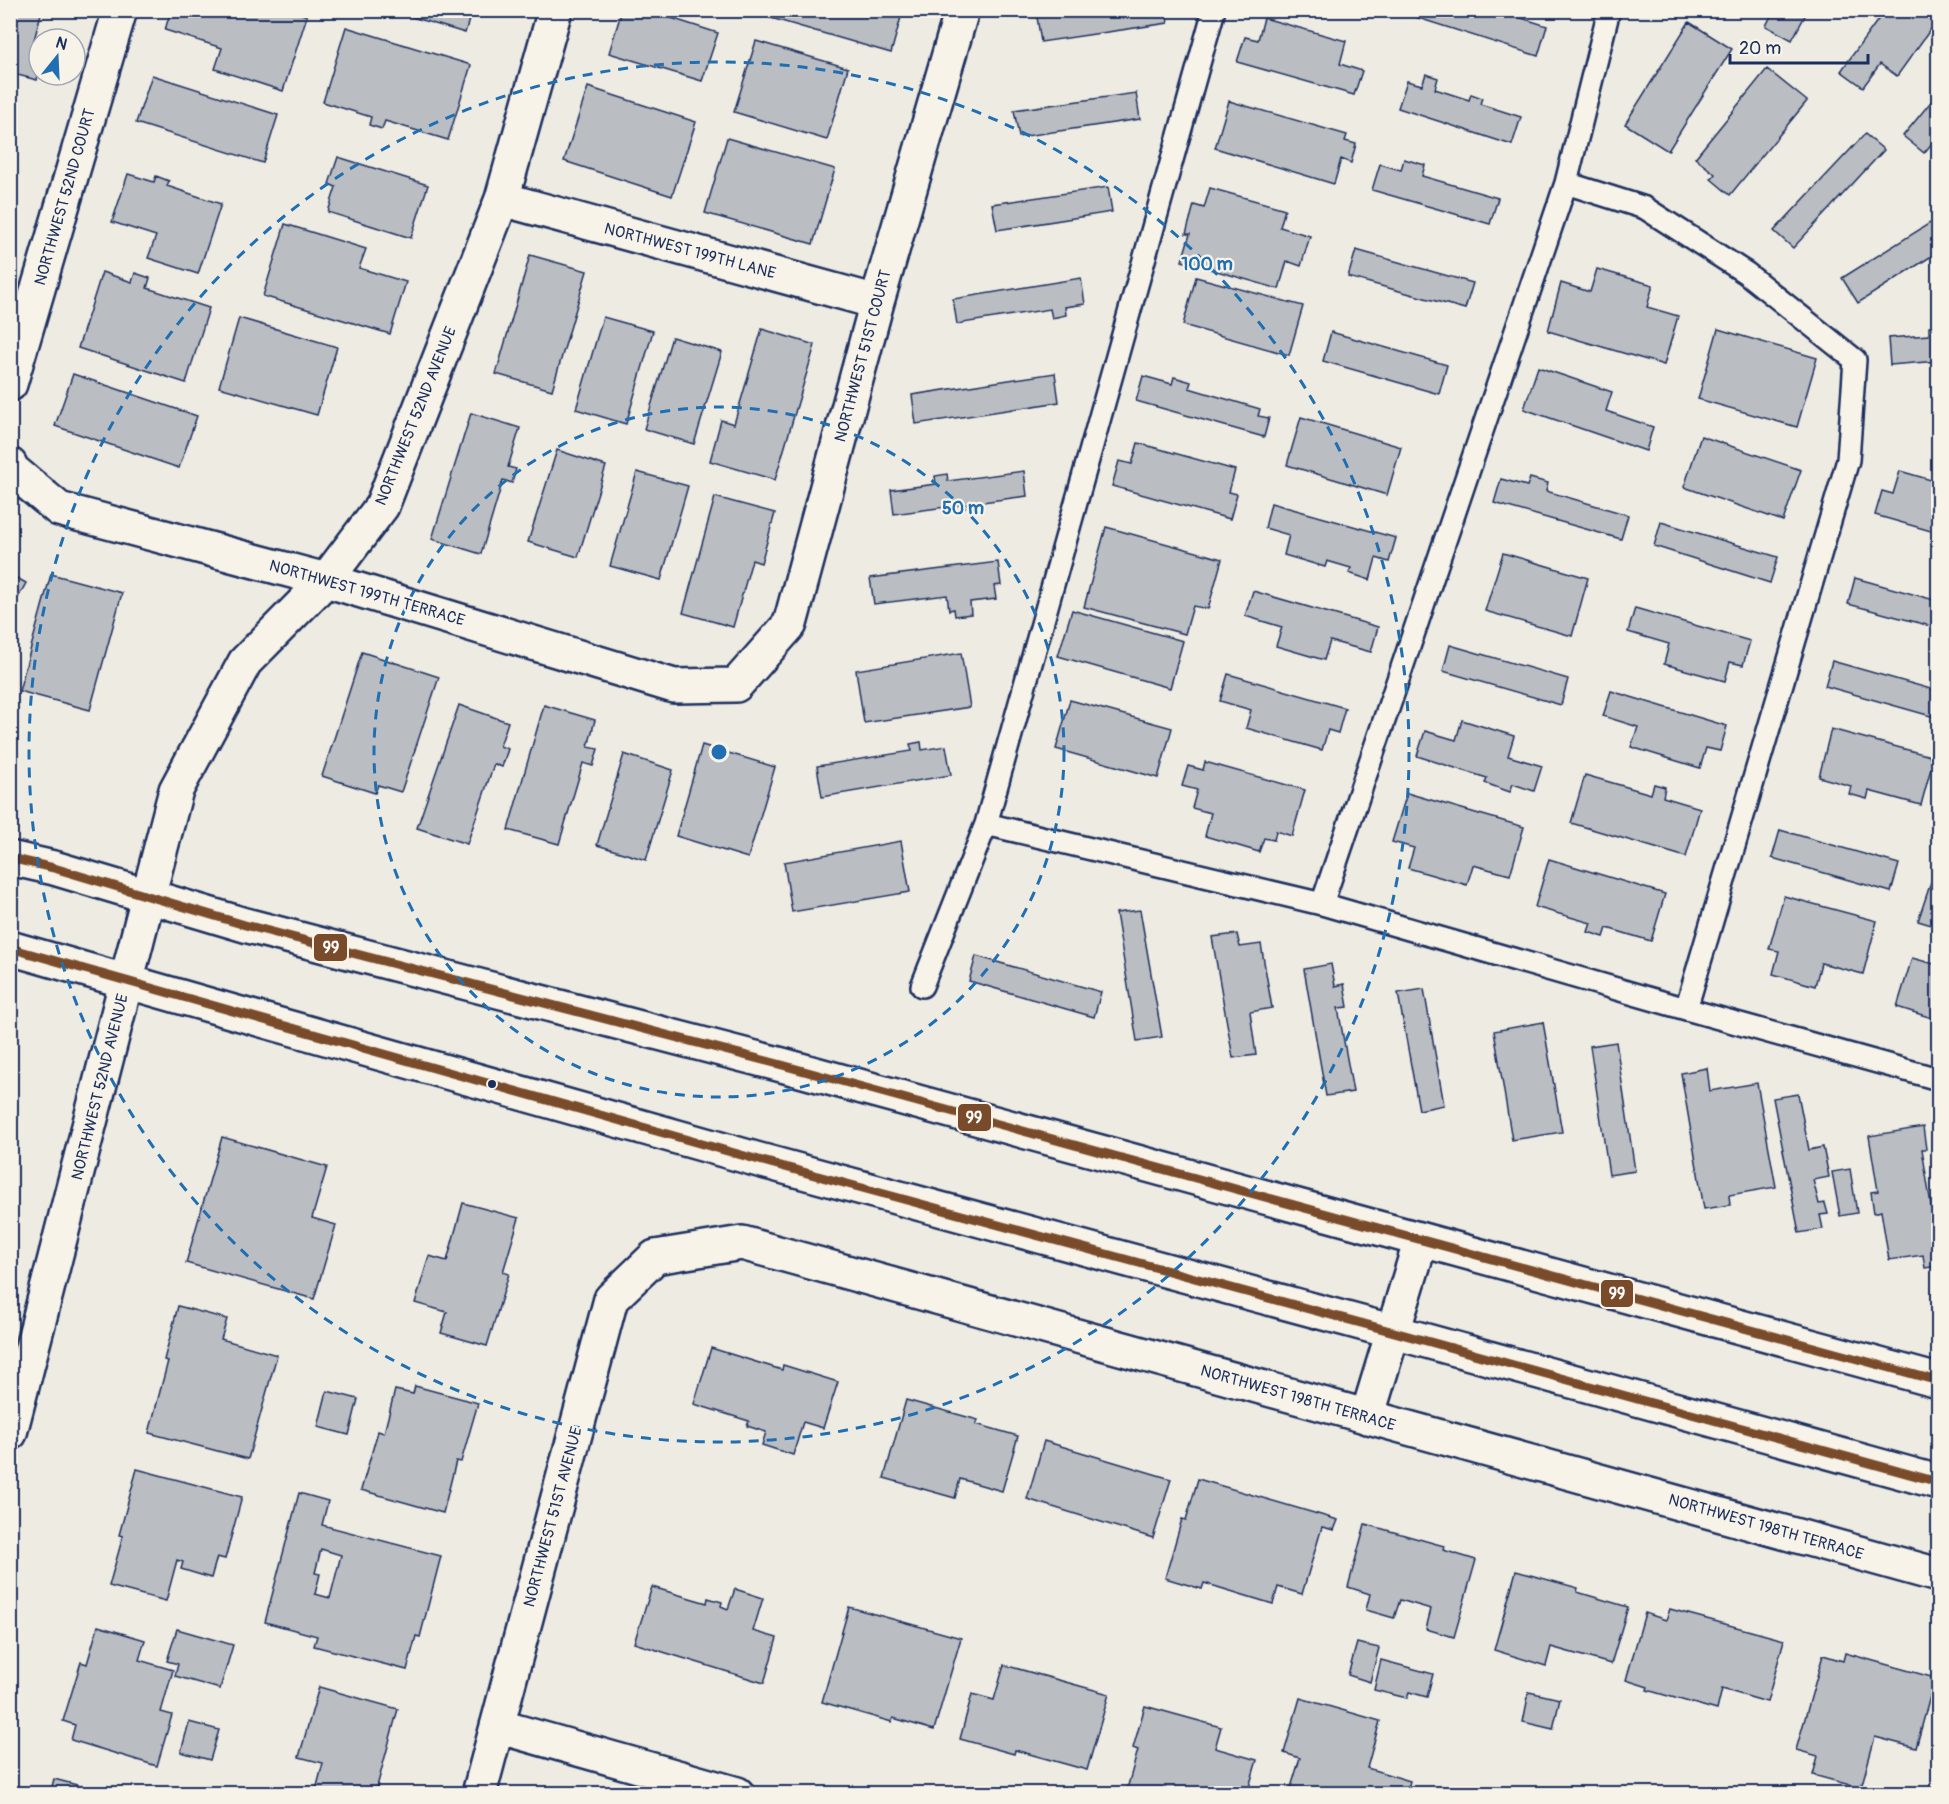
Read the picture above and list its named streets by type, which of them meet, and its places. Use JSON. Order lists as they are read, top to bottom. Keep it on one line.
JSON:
{"streets":{"street":["NORTHWEST 52ND COURT","NORTHWEST 199TH LANE","NORTHWEST 51ST COURT","NORTHWEST 52ND AVENUE","NORTHWEST 199TH TERRACE","NORTHWEST 198TH TERRACE","NORTHWEST 51ST AVENUE"]},"crossings":[["NORTHWEST 199TH LANE","NORTHWEST 51ST COURT"],["NORTHWEST 199TH LANE","NORTHWEST 52ND AVENUE"],["NORTHWEST 51ST COURT","NORTHWEST 199TH TERRACE"],["NORTHWEST 52ND AVENUE","NORTHWEST 199TH TERRACE"],["NORTHWEST 198TH TERRACE","NORTHWEST 51ST AVENUE"]],"lines":["transit line 99"],"scale_bar":"20 m","north":"top","rings":["100 m","50 m"]}
